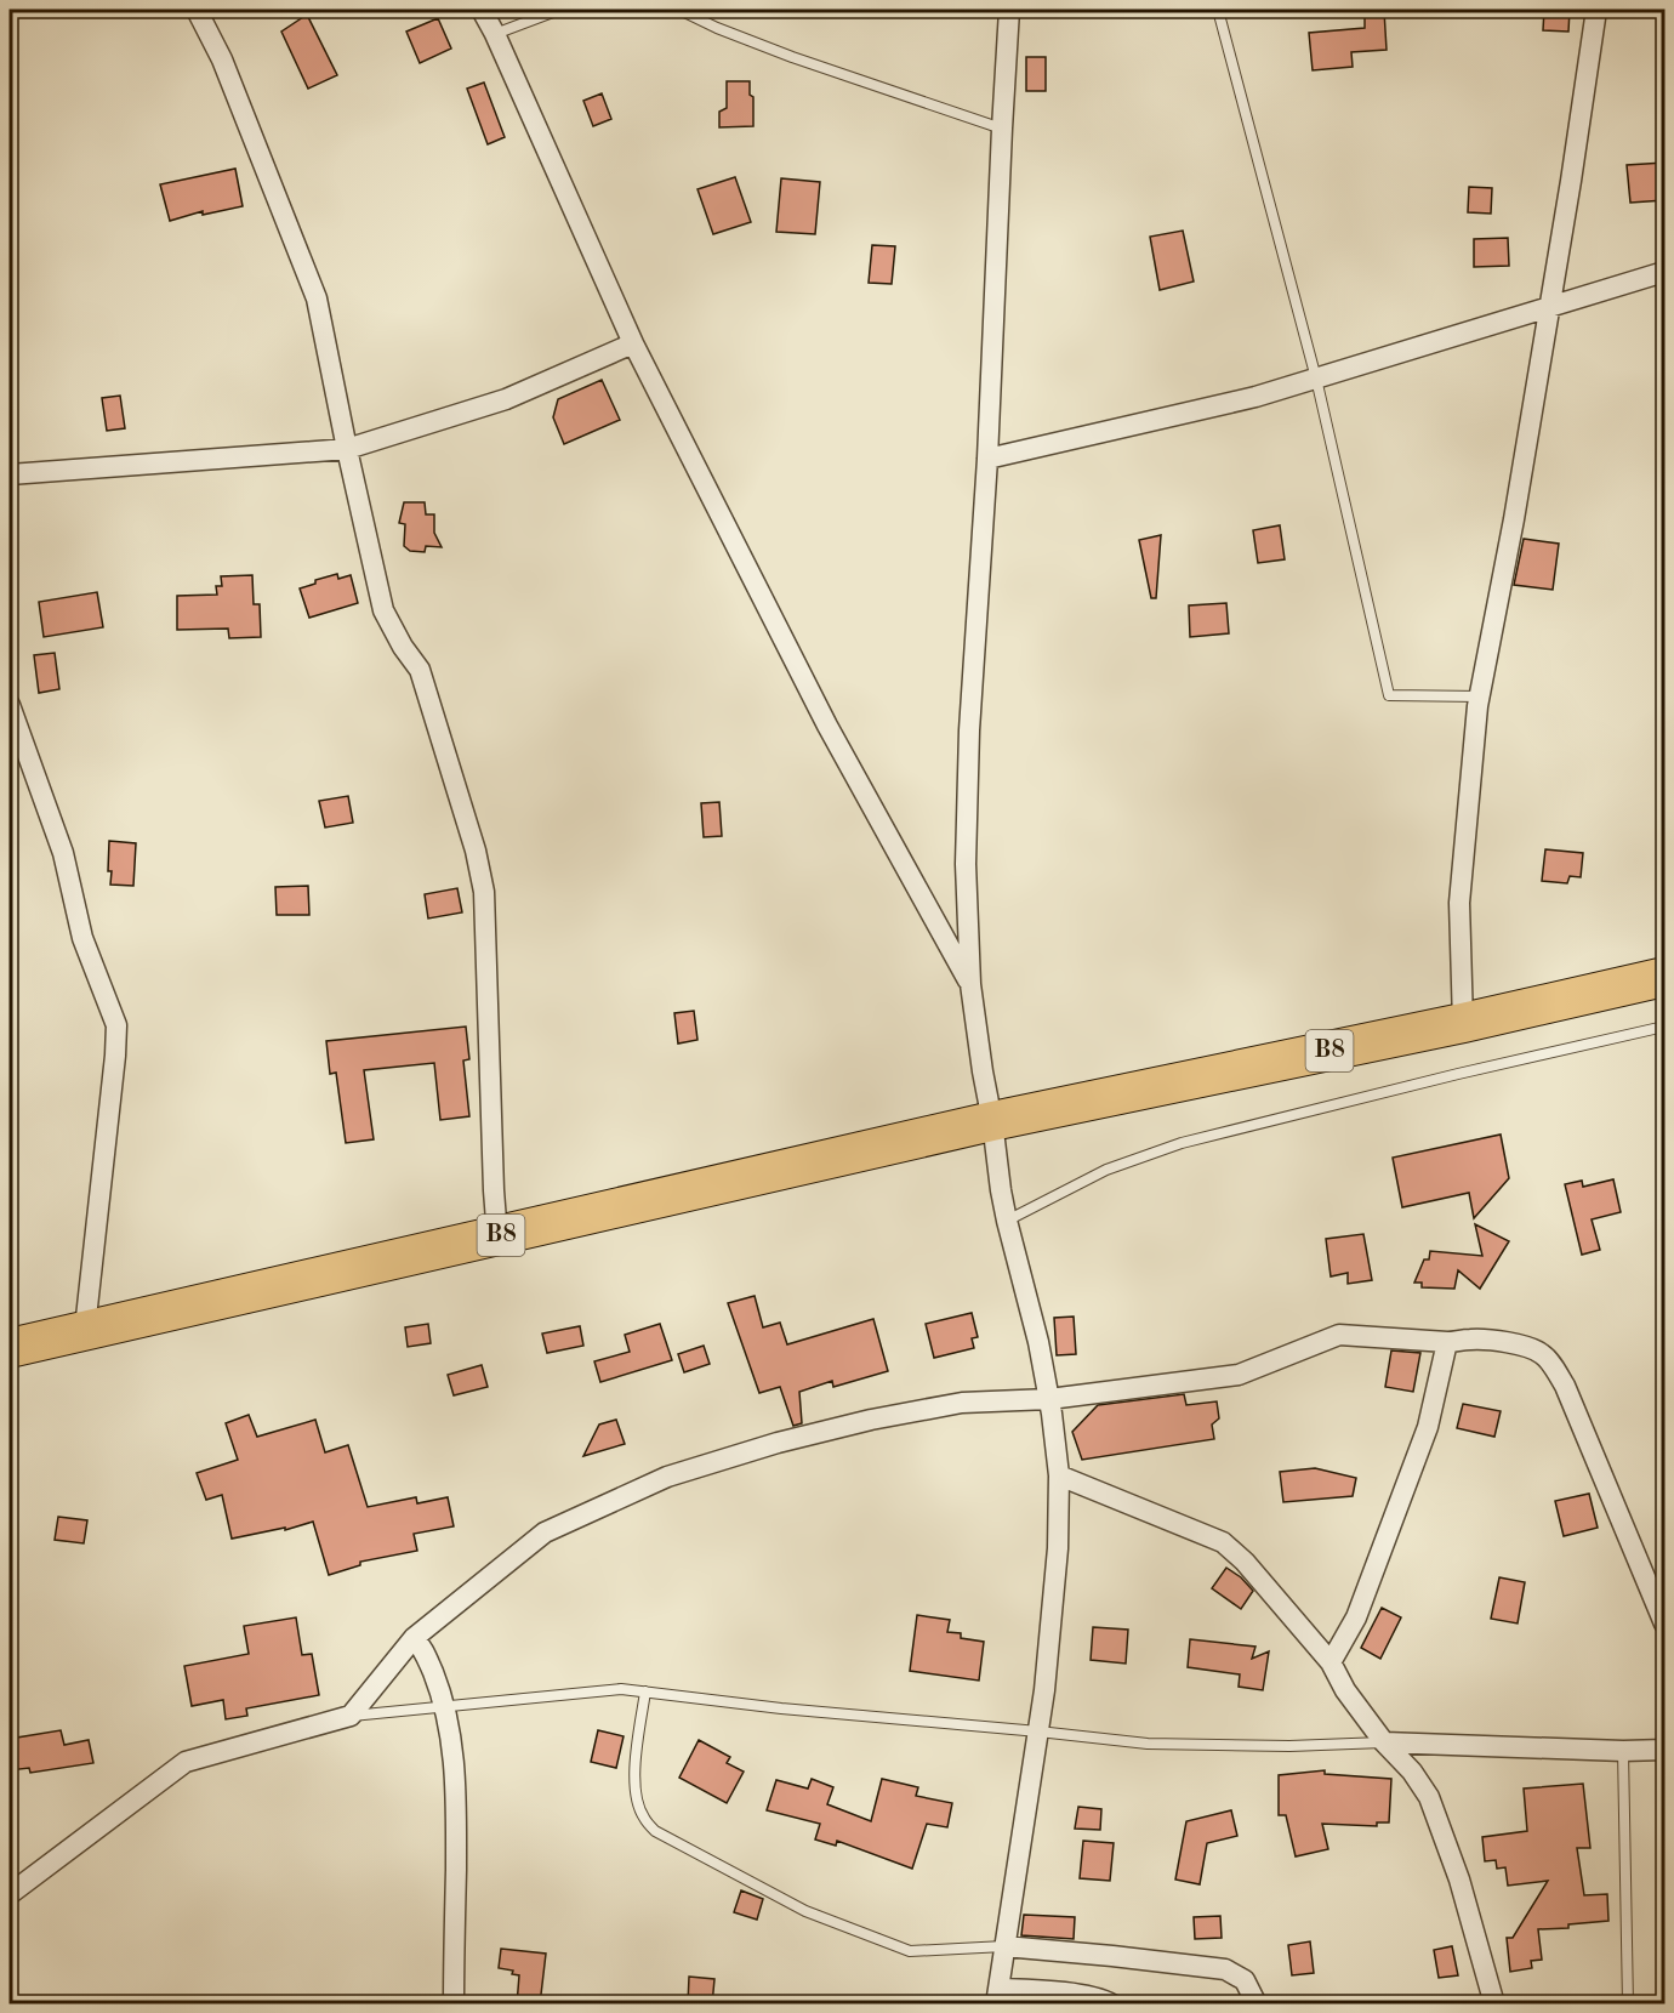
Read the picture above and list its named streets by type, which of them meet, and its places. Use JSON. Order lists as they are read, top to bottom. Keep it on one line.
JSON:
{"streets":{"highway":["B8"]}}
